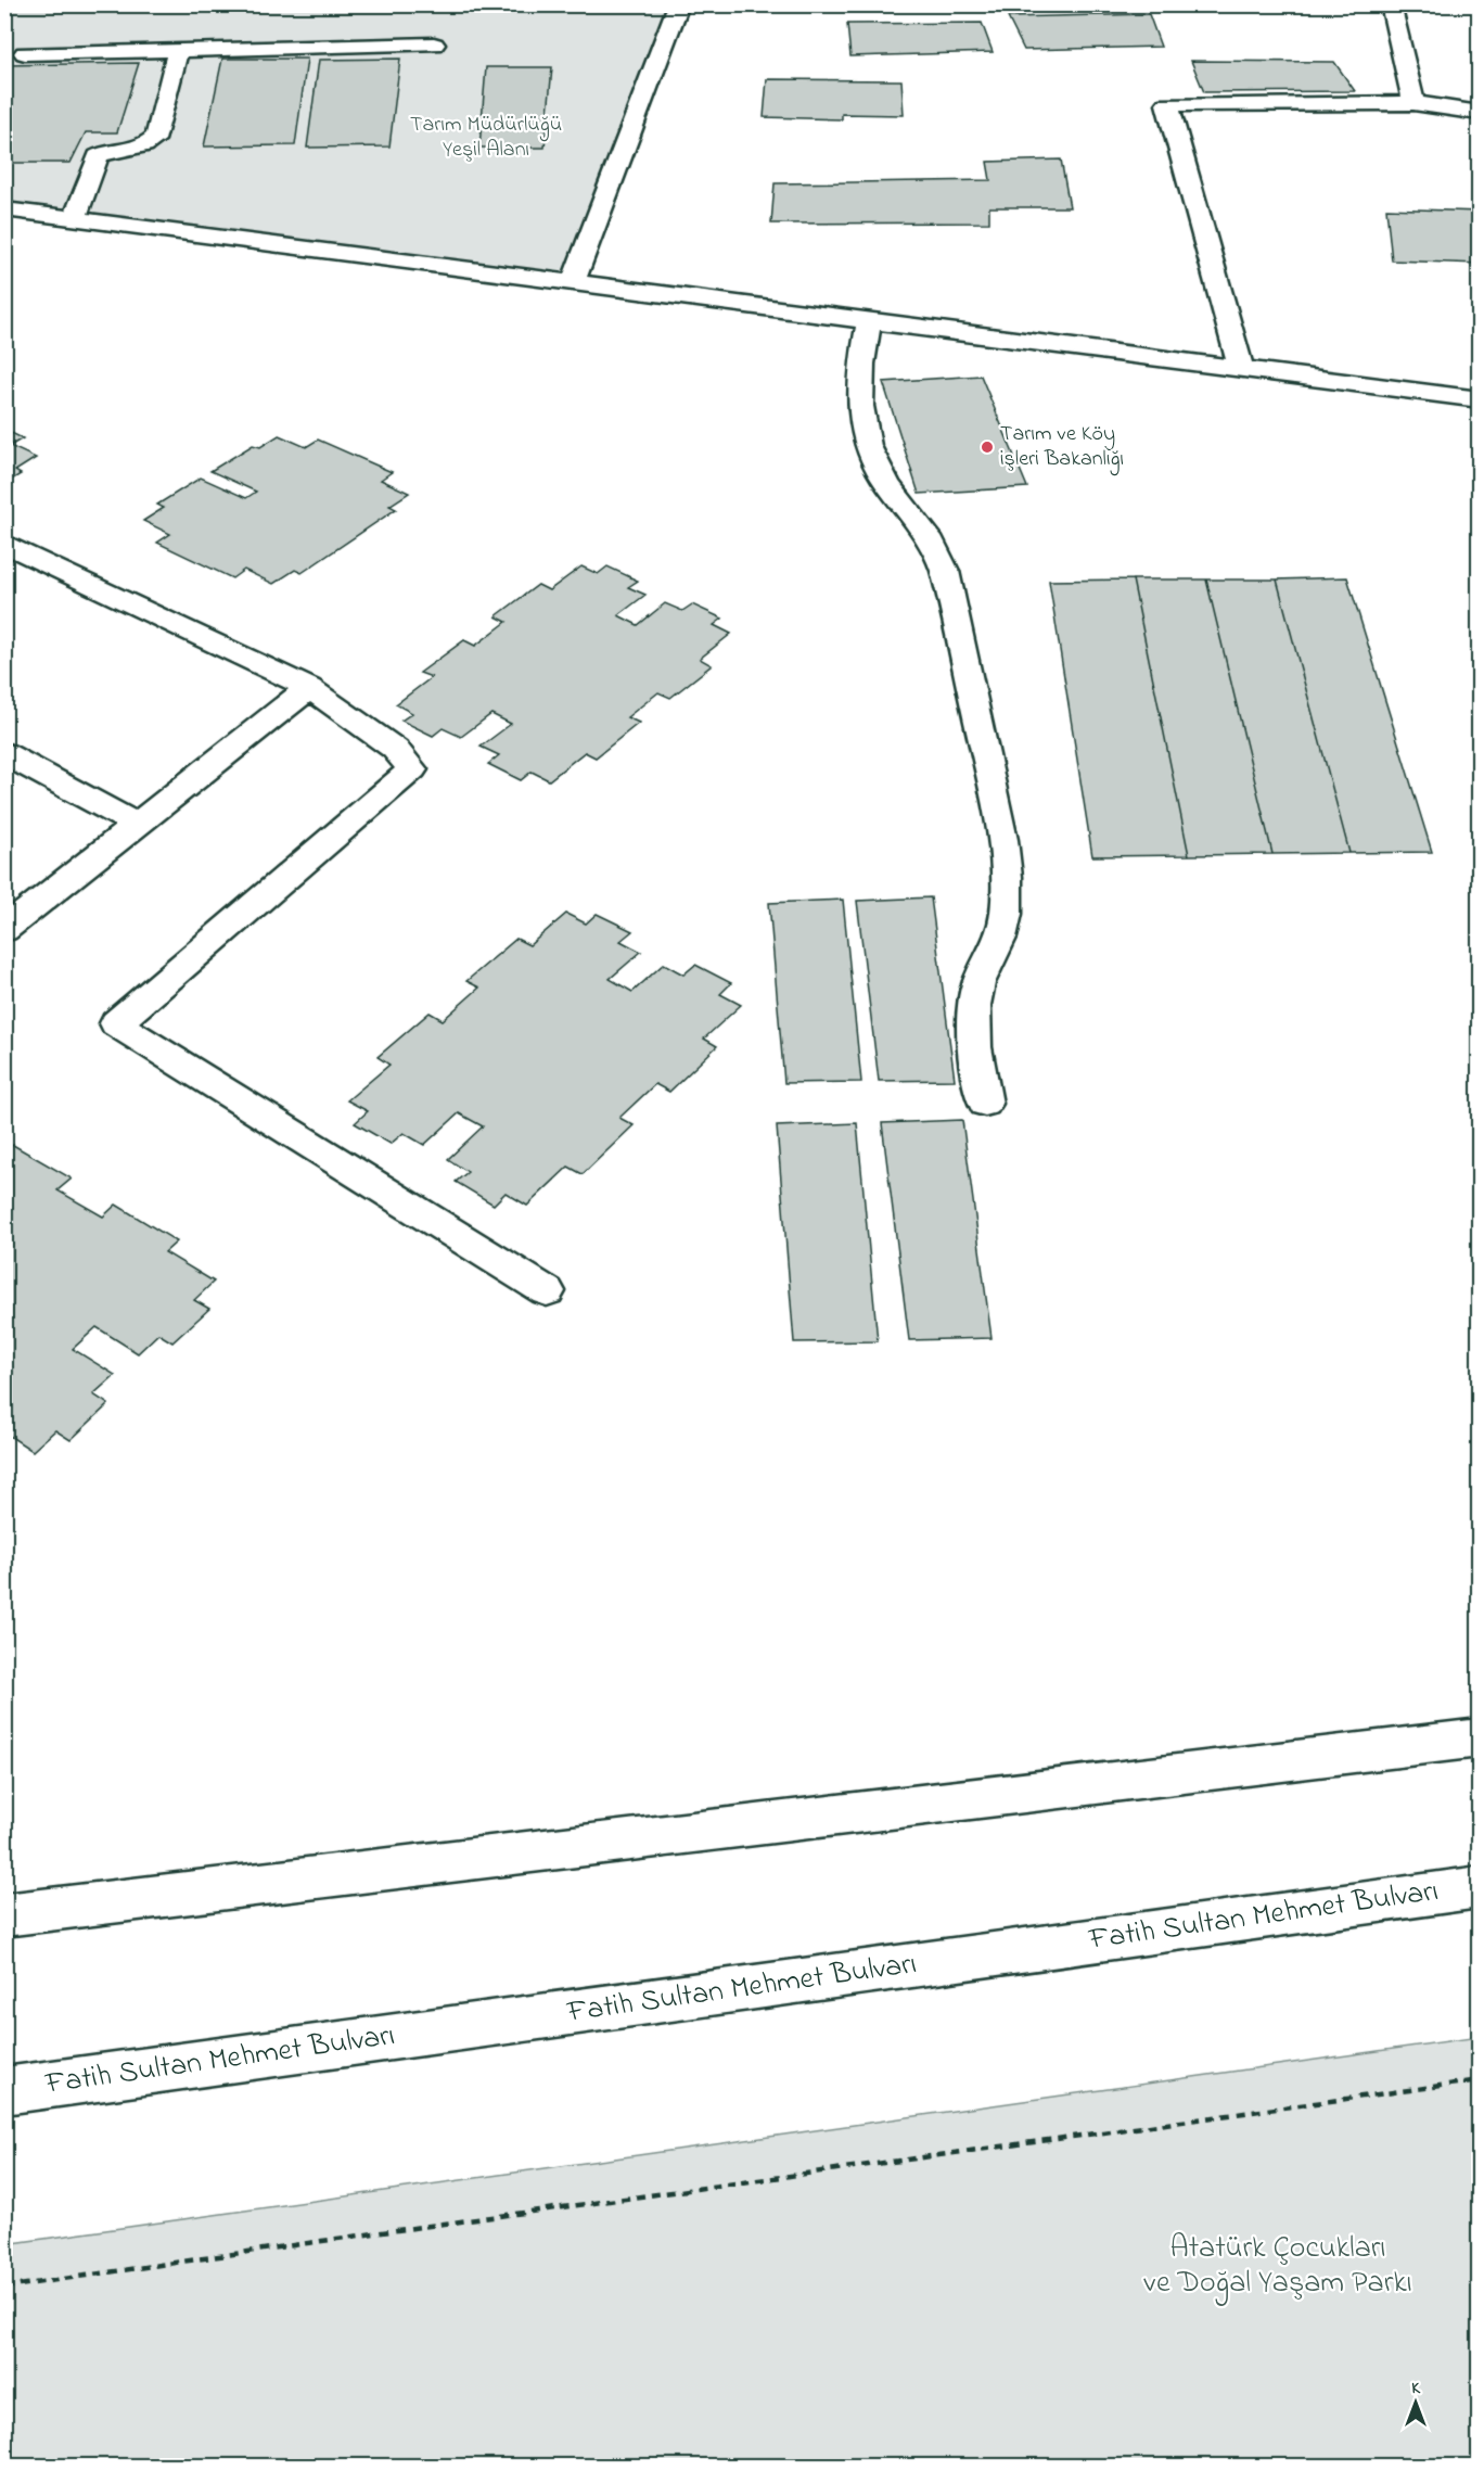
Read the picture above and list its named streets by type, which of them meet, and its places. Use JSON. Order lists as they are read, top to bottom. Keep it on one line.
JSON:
{"streets":{"main road":["Fatih Sultan Mehmet Bulvarı"]},"parks":["Tarım Müdürlüğü Yeşil Alanı","Atatürk Çocukları ve Doğal Yaşam Parkı"],"places":["Tarım ve Köy işleri Bakanlığı"],"north":"top"}
